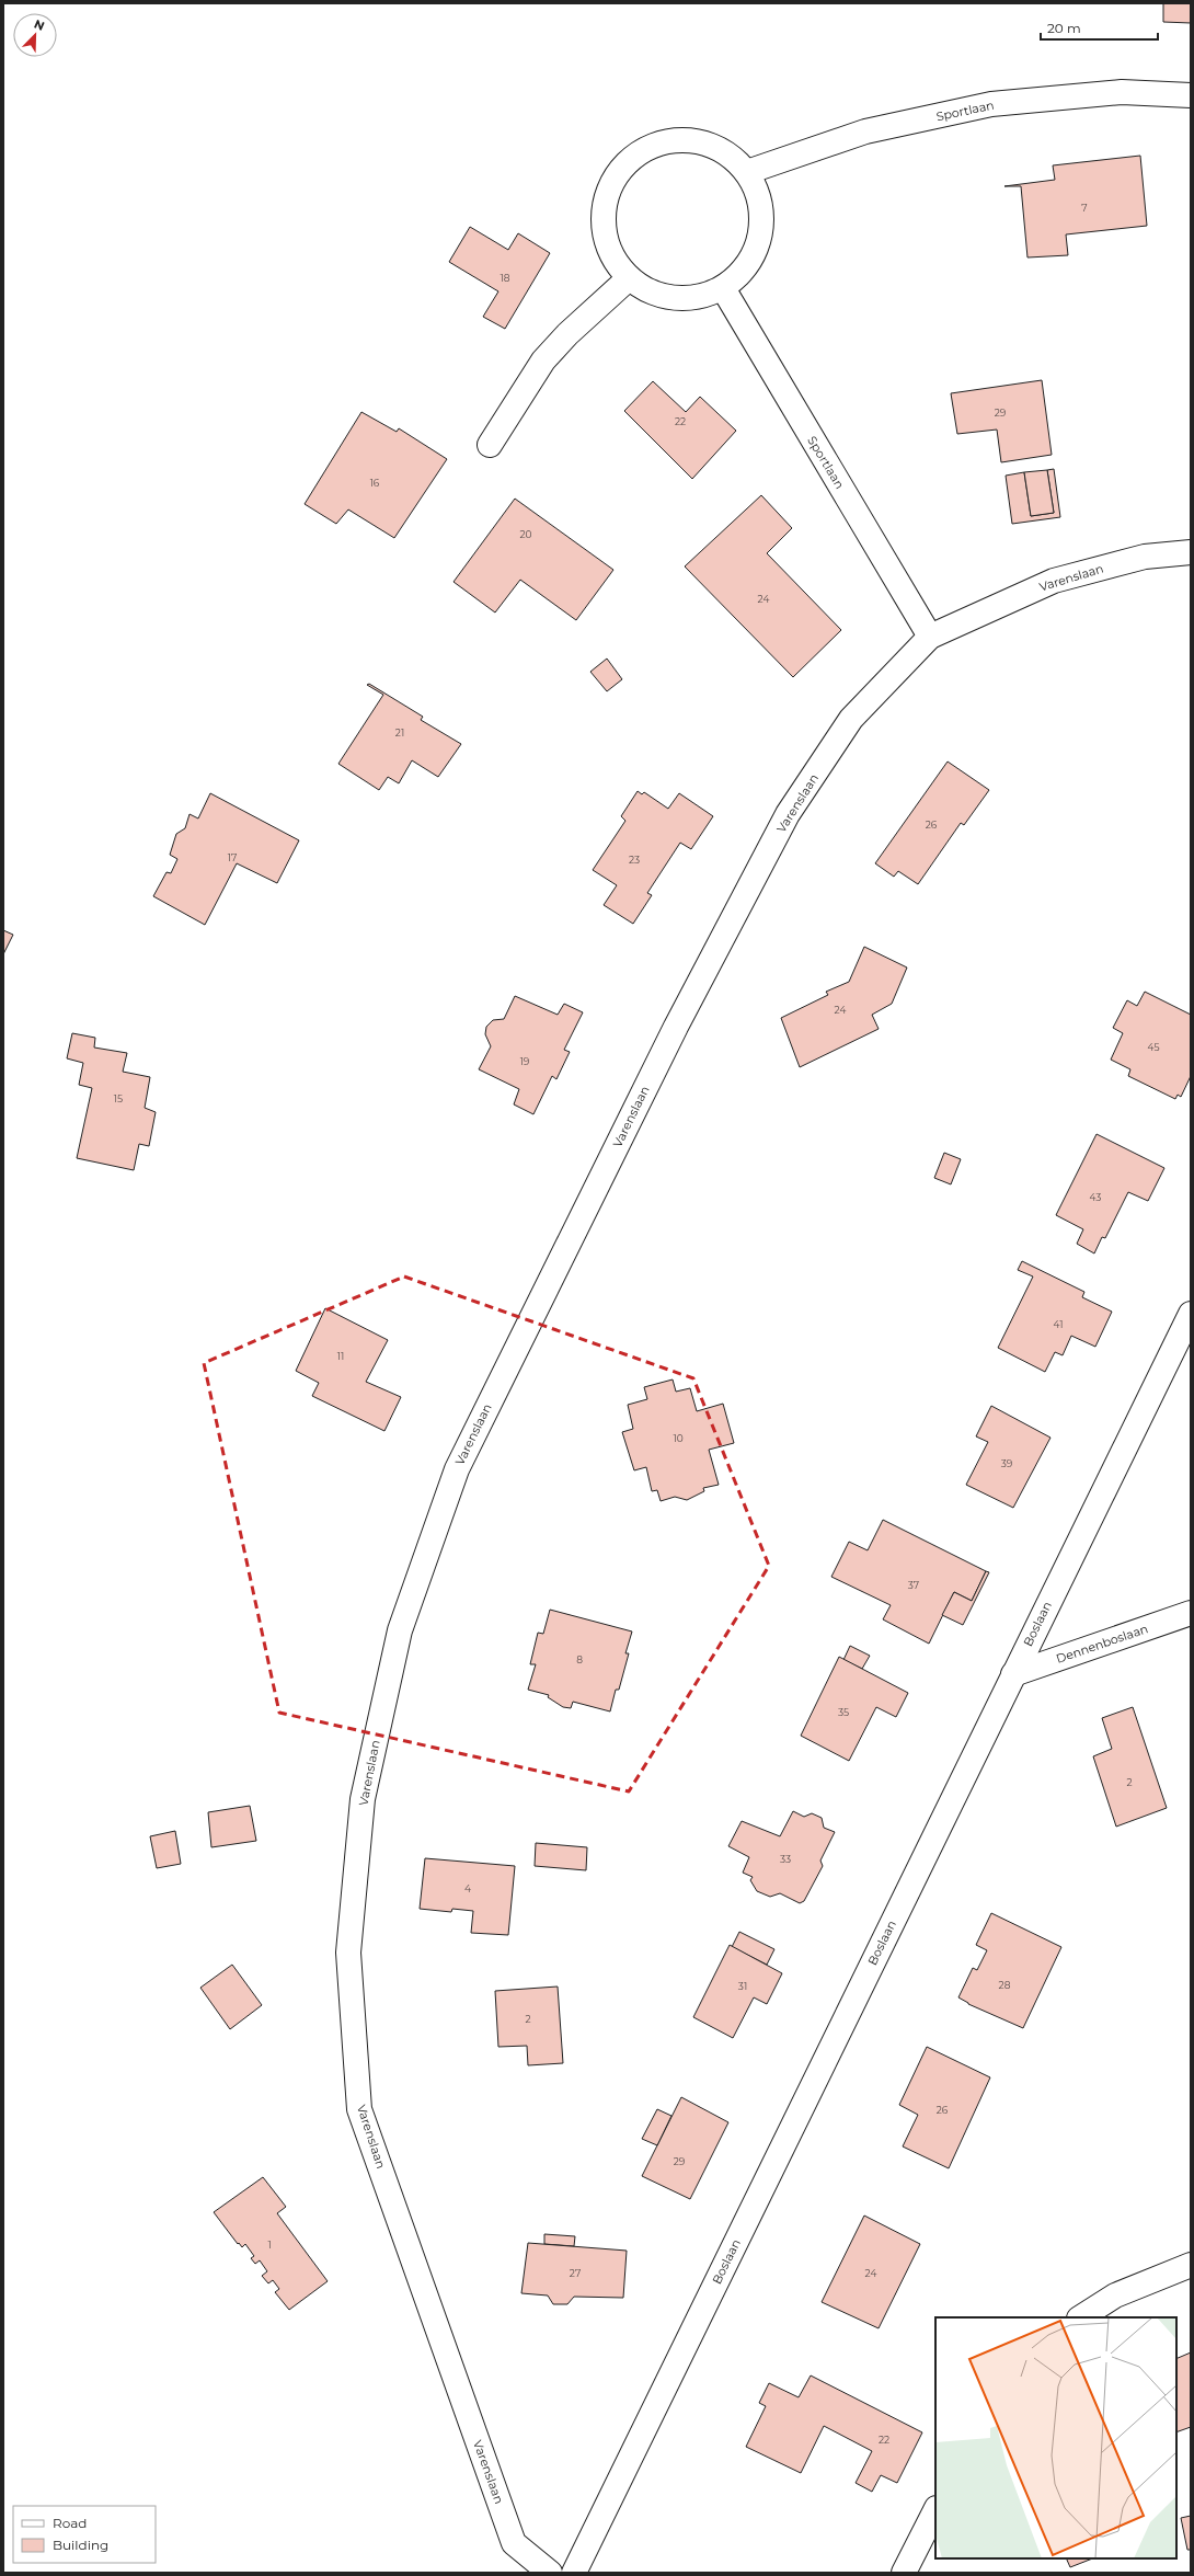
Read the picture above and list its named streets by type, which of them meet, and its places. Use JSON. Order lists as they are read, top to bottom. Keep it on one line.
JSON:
{"streets":{"street":["Sportlaan","Varenslaan","Boslaan","Dennenboslaan"]},"crossings":[["Sportlaan","Varenslaan"],["Boslaan","Dennenboslaan"]],"house_numbers":["7","18","29","22","16","20","24","21","26","17","23","24","45","19","15","43","41","11","10","39","37","8","35","2","33","4","28","31","2","26","29","1","27","24","22"],"legend":["Road","Building"],"scale_bar":"20 m","north":"top right"}
